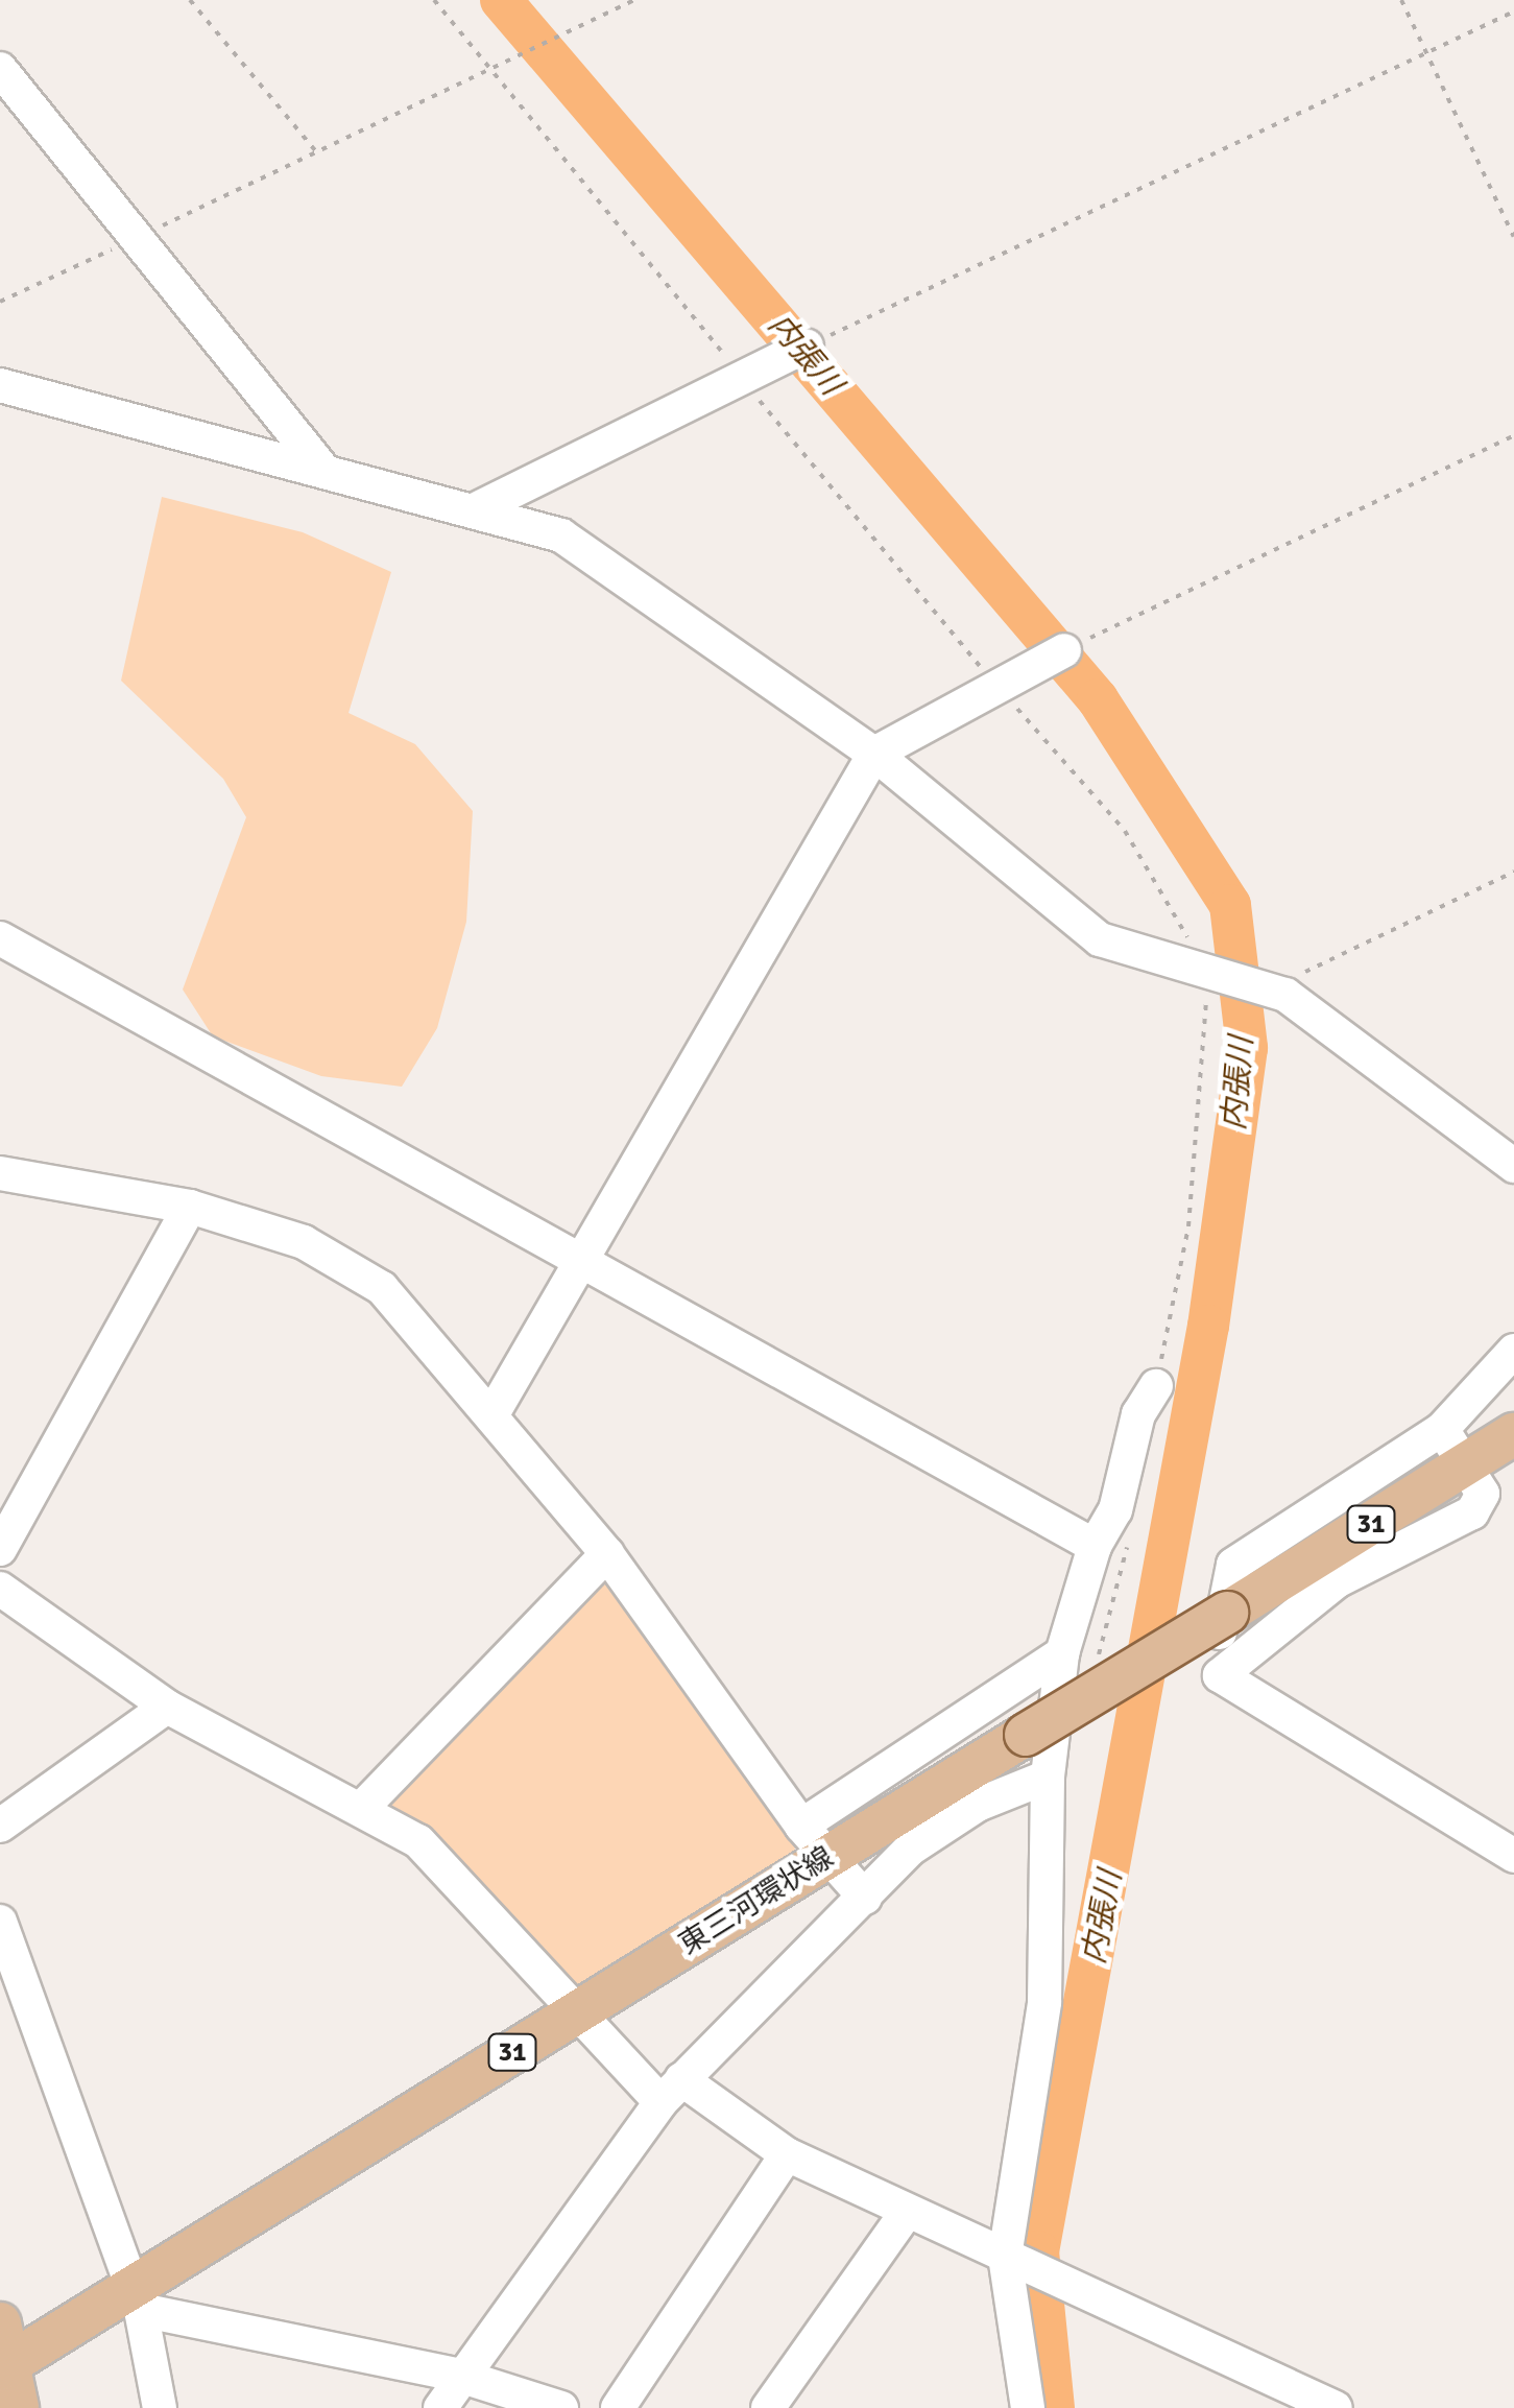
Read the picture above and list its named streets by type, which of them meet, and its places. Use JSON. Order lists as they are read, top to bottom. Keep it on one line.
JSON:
{"streets":{"main road":["31","東三河環状線"]},"water":["内張川"]}
